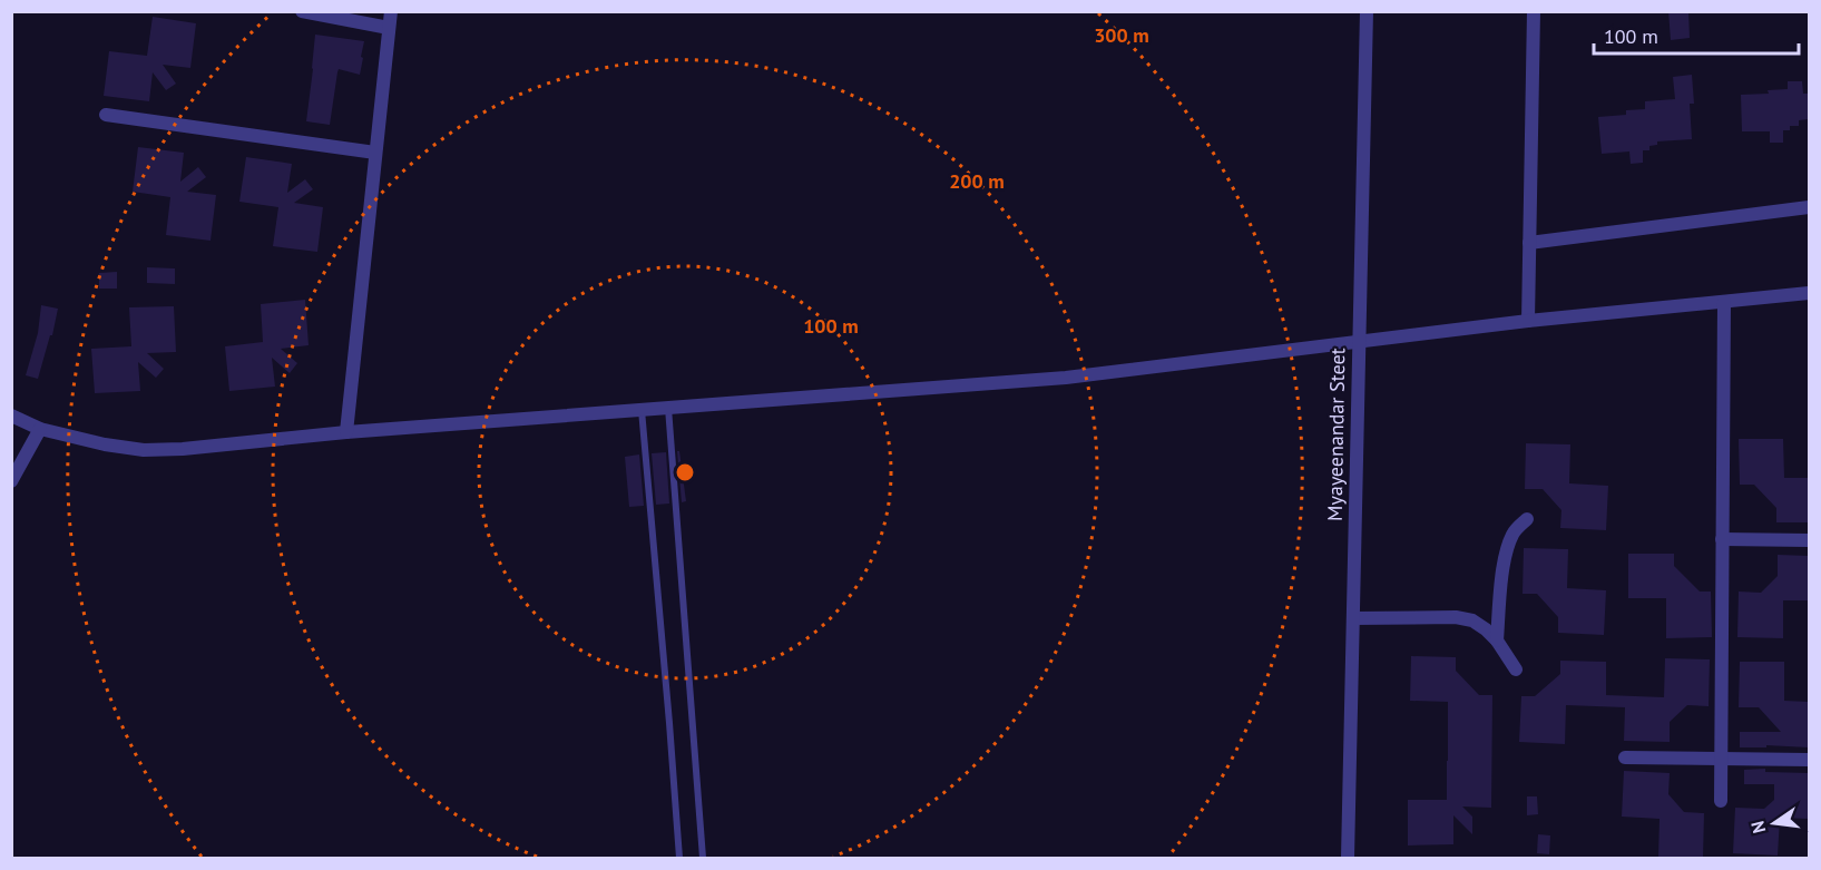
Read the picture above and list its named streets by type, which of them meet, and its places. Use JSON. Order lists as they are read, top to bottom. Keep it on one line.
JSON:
{"streets":{"street":["Myayeenandar Steet"]},"scale_bar":"100 m","north":"left","rings":["300 m","200 m","100 m"]}
